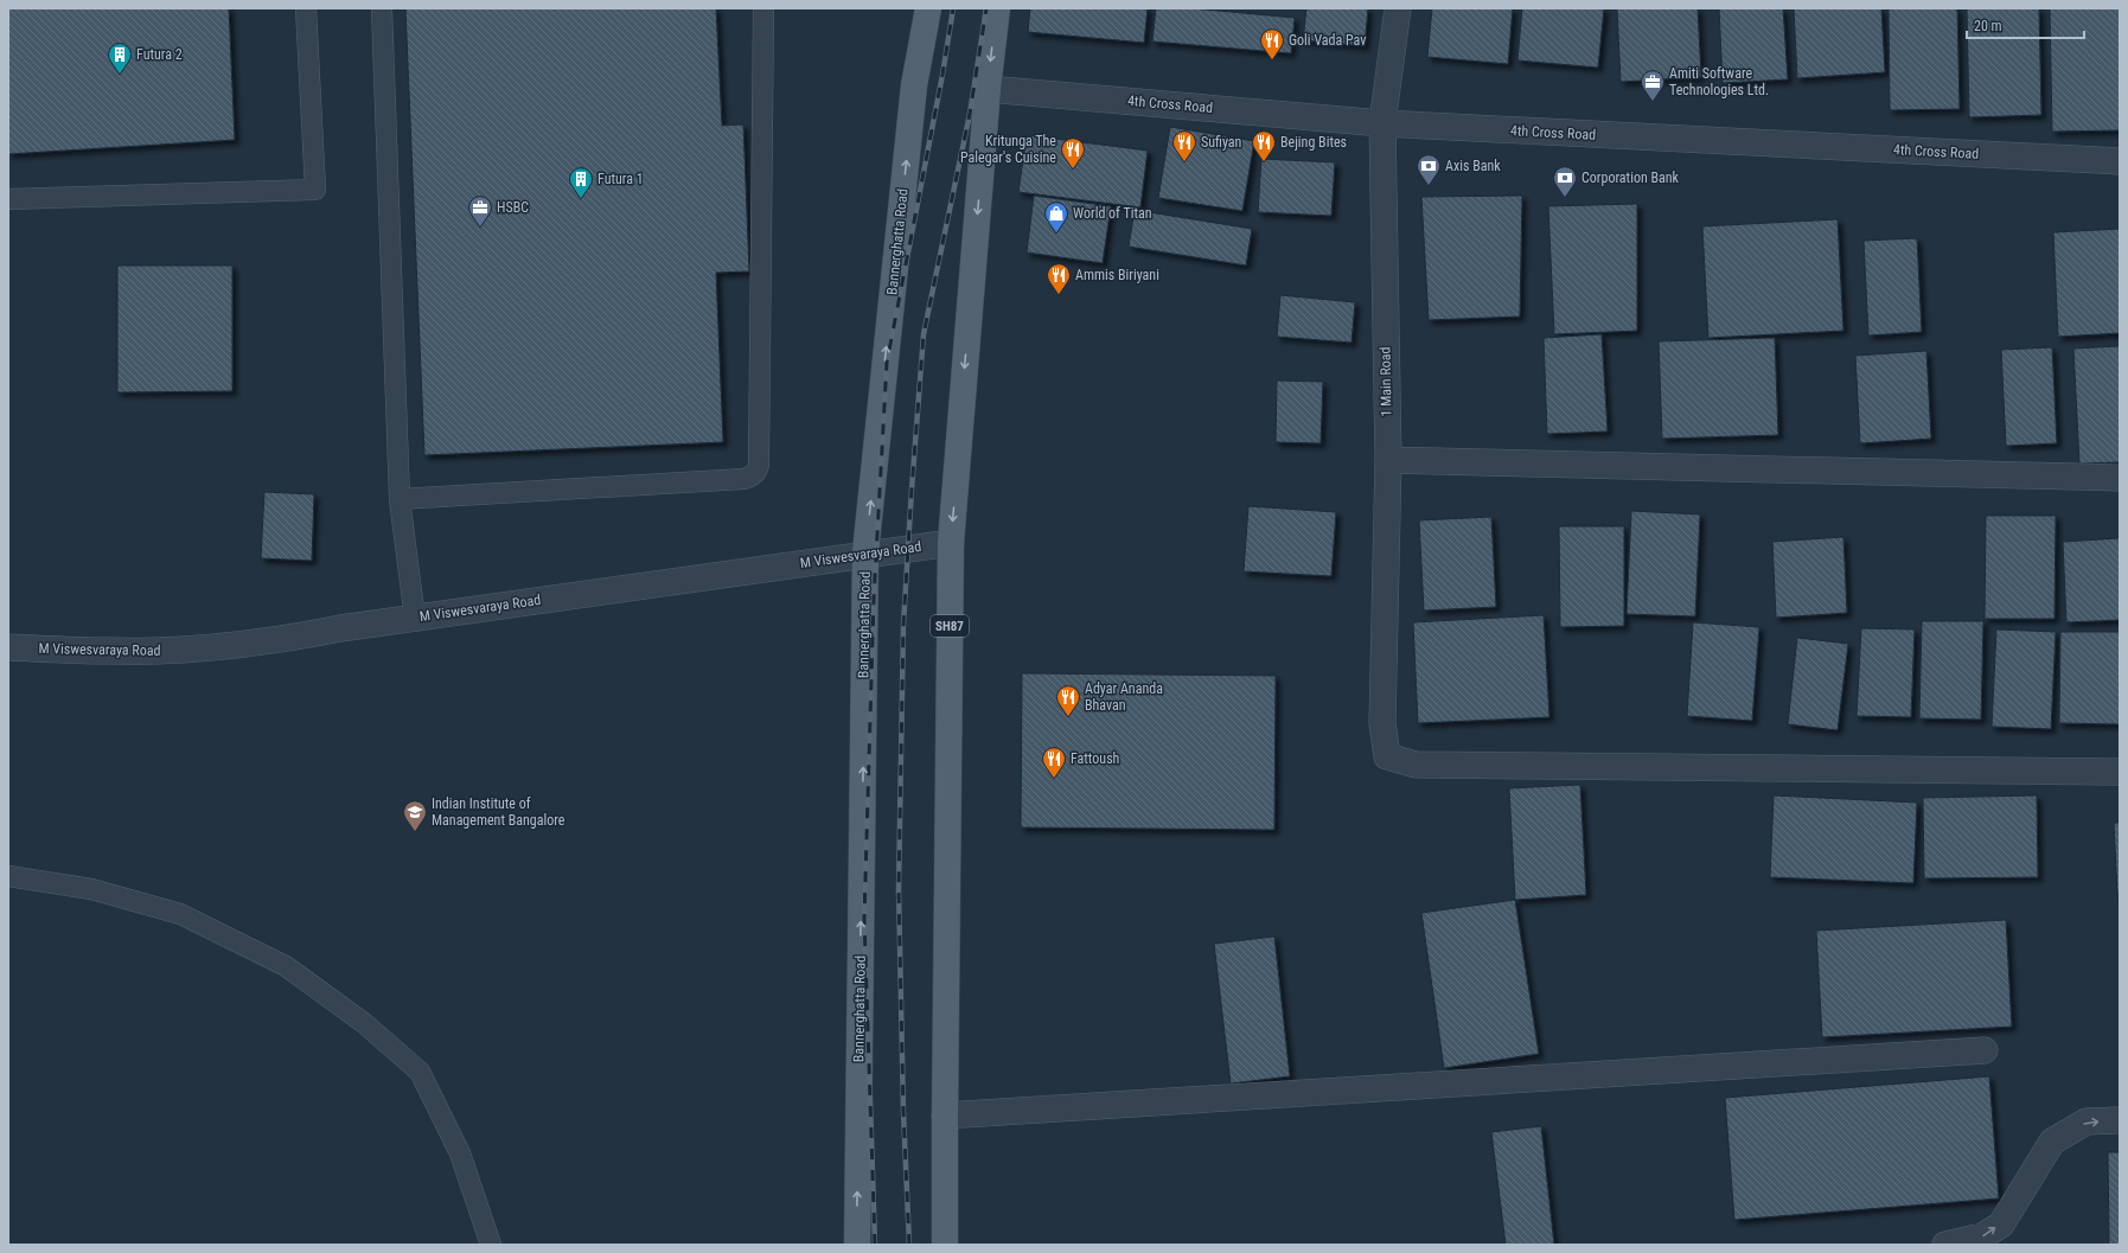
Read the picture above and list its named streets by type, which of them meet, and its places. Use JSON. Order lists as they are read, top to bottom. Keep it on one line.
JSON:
{"streets":{"main road":["Bannerghatta Road","SH87"],"street":["4th Cross Road","1 Main Road","M Viswesvaraya Road"]},"crossings":[["4th Cross Road","1 Main Road"],["4th Cross Road","SH87"],["Bannerghatta Road","M Viswesvaraya Road"],["M Viswesvaraya Road","SH87"]],"places":{"restaurant":["Goli Vada Pav","Sufiyan","Bejing Bites","Kritunga The Palegar's Cuisine","Ammis Biriyani","Adyar Ananda Bhavan","Fattoush"],"building":["Futura 2","Futura 1"],"office":["Amiti Software Technologies Ltd.","HSBC"],"bank":["Axis Bank","Corporation Bank"],"shop":["World of Titan"],"school or university":["Indian Institute of Management Bangalore"]},"scale_bar":"20 m"}
